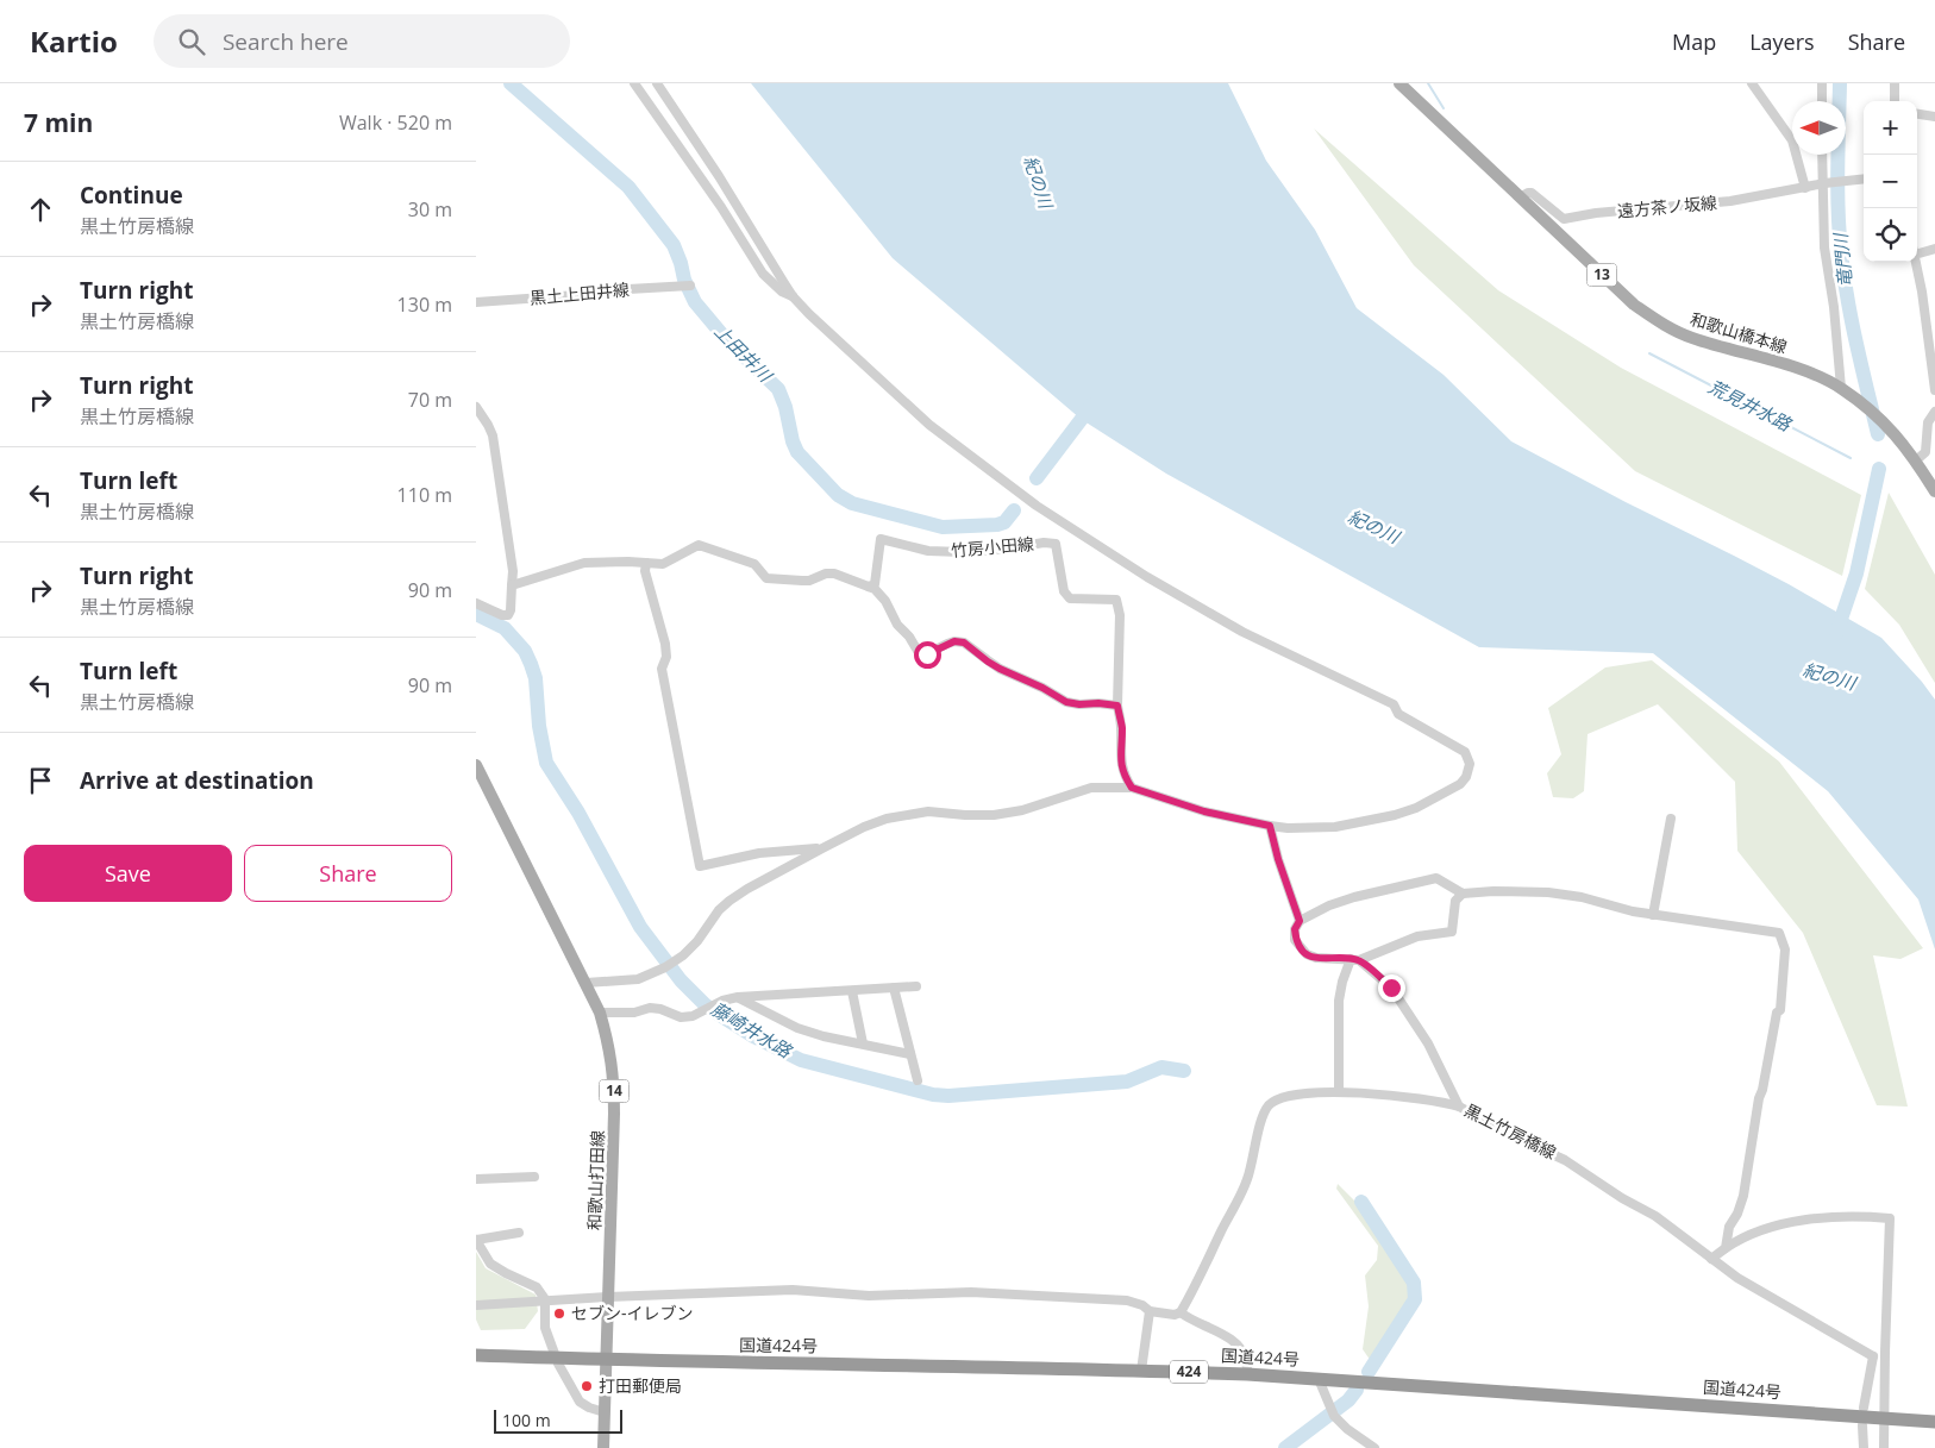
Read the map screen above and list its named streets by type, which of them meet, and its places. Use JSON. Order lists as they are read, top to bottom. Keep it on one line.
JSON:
{"streets":{"highway":["国道424号","424"],"main road":["13","和歌山橋本線","14","和歌山打田線"],"street":["遠方茶ノ坂線","黒土上田井線","竹房小田線","黒土竹房橋線"]},"crossings":[["遠方茶ノ坂線","和歌山橋本線"],["和歌山打田線","国道424号"]],"water":["紀の川","竜門川","上田井川","荒見井水路","藤崎井水路"],"places":["セブン-イレブン","打田郵便局"],"scale_bar":"100 m","north":"left","page":{"header":"Kartio","search":"Search here","nav":["Map","Layers","Share"],"heading":["7 min","Walk · 520 m"],"map_buttons":["+","−"],"list":[["Continue","黒土竹房橋線","30 m"],["Turn right","黒土竹房橋線","130 m"],["Turn right","黒土竹房橋線","70 m"],["Turn left","黒土竹房橋線","110 m"],["Turn right","黒土竹房橋線","90 m"],["Turn left","黒土竹房橋線","90 m"],"Arrive at destination"],"buttons":["Save","Share"],"scale":"100 m"}}
